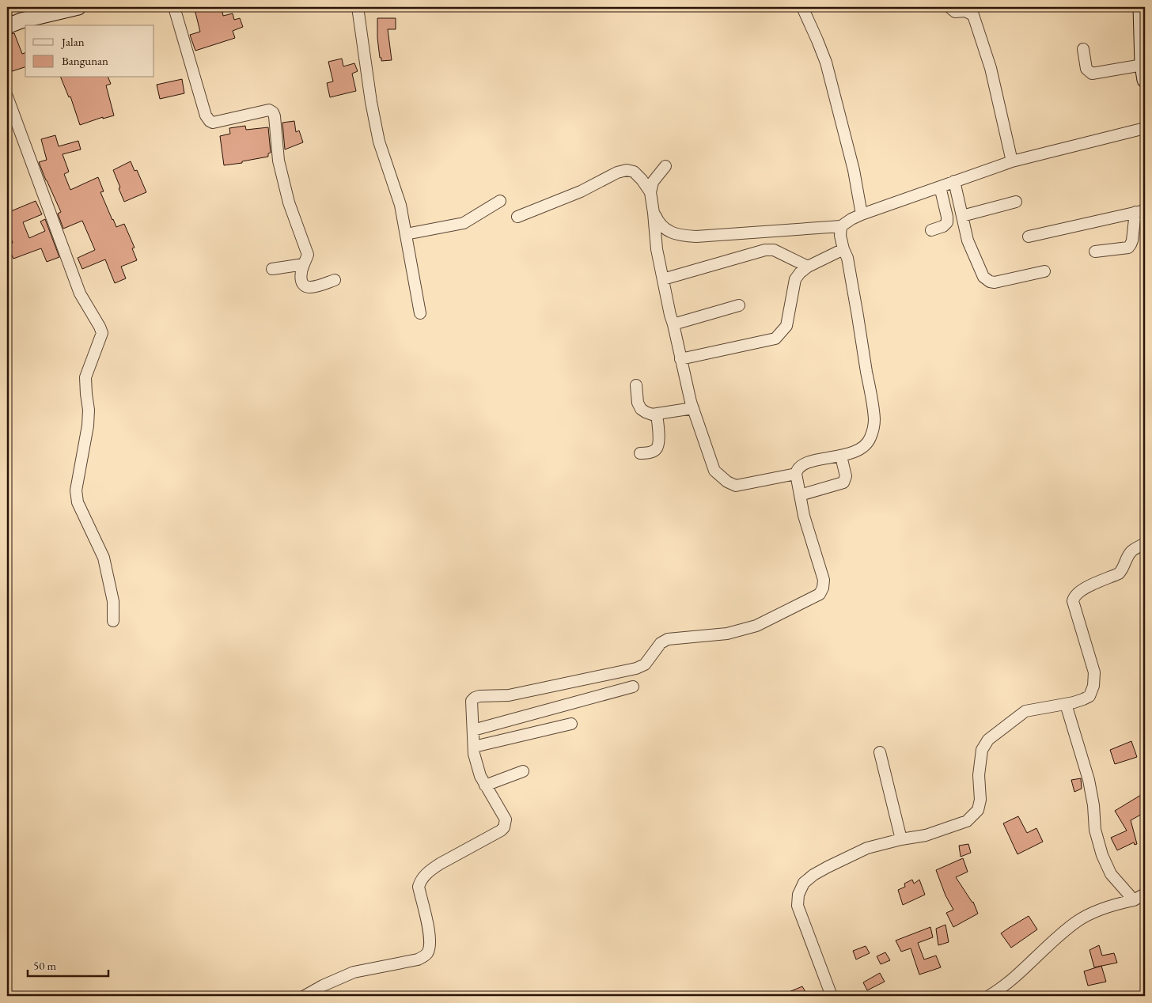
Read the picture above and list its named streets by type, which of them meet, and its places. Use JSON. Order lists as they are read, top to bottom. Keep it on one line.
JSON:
{"legend":["Jalan","Bangunan"],"scale_bar":"50 m"}
